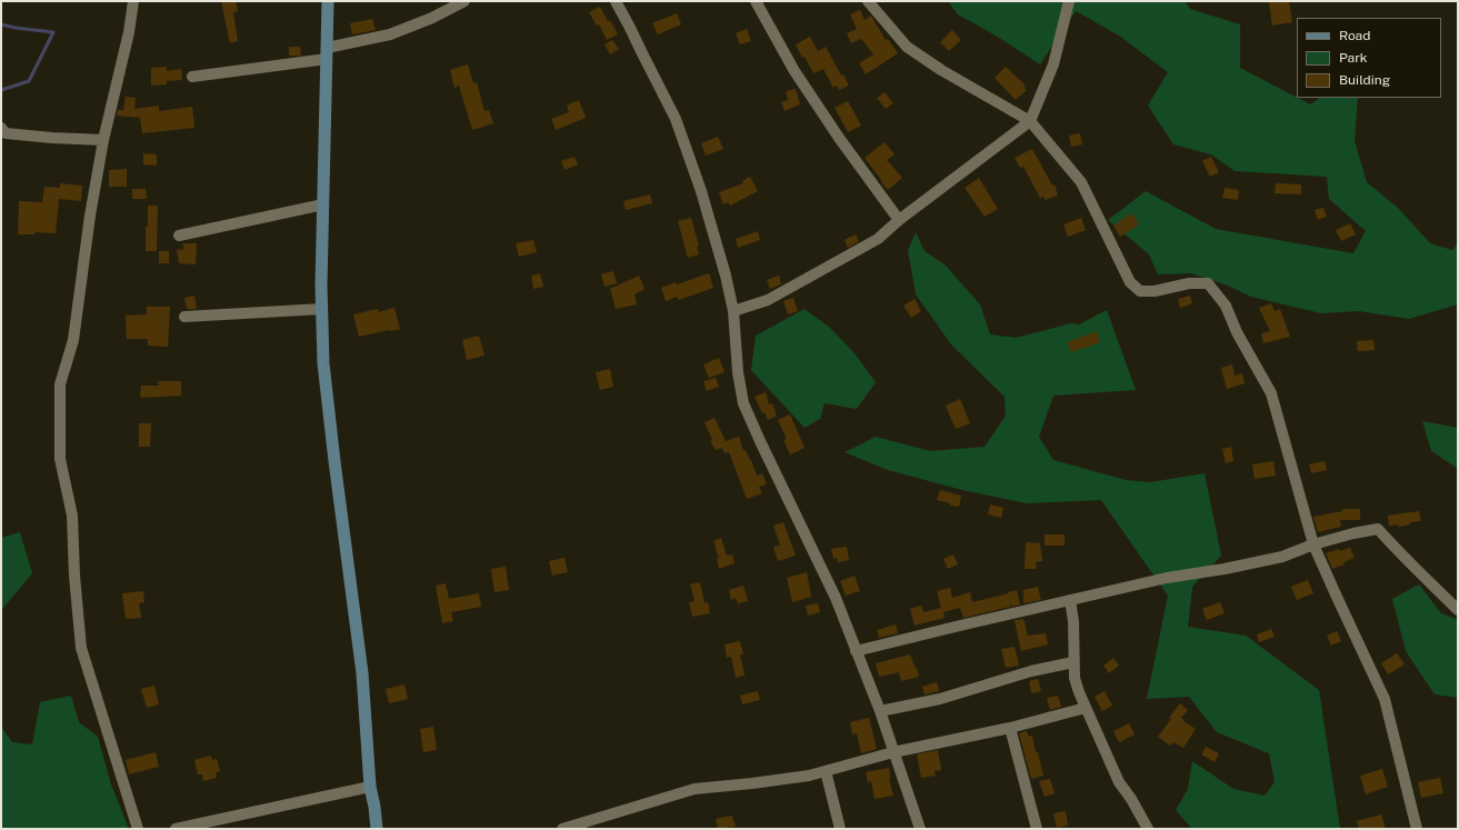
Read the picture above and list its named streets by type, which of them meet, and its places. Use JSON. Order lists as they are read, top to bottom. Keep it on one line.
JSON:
{"legend":["Road","Park","Building"]}
